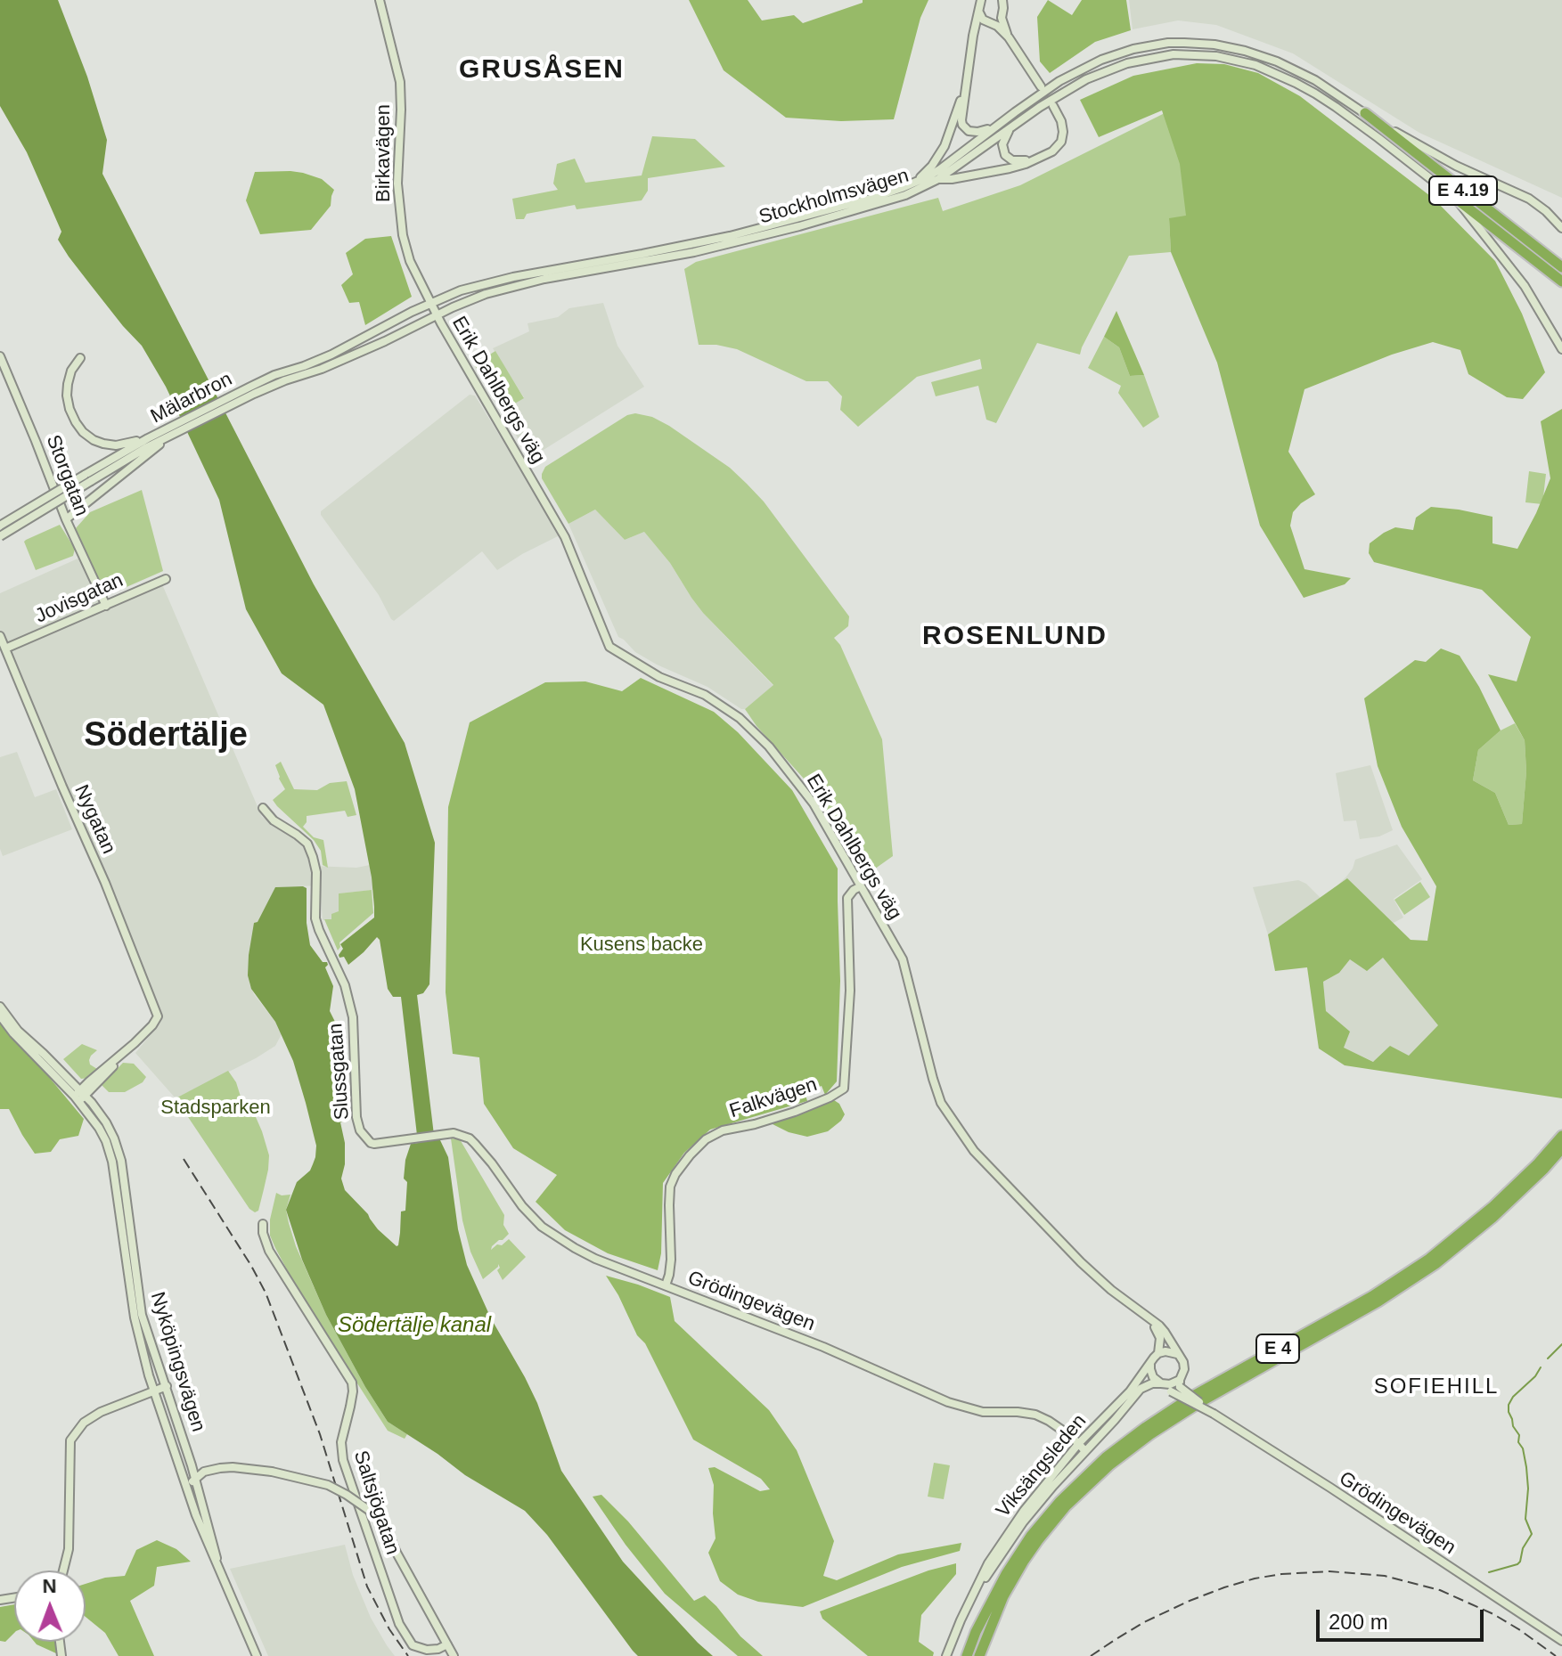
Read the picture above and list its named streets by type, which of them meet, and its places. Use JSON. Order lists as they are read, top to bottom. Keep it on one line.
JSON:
{"streets":{"highway":["E 4.19","E 4"],"main road":["Birkavägen","Stockholmsvägen","Erik Dahlbergs väg","Mälarbron","Storgatan","Jovisgatan","Nygatan","Slussgatan","Falkvägen","Grödingevägen","Nyköpingsvägen","Viksängsleden","Saltsjögatan"]},"crossings":[["Birkavägen","Stockholmsvägen"],["Birkavägen","Erik Dahlbergs väg"],["E 4.19","Stockholmsvägen"],["E 4.19","Mälarbron"],["Stockholmsvägen","Erik Dahlbergs väg"],["Stockholmsvägen","Mälarbron"],["Erik Dahlbergs väg","Falkvägen"],["Erik Dahlbergs väg","Grödingevägen"],["Erik Dahlbergs väg","Viksängsleden"],["Storgatan","Jovisgatan"],["Jovisgatan","Nygatan"],["Nygatan","Nyköpingsvägen"],["Slussgatan","Grödingevägen"],["Falkvägen","Grödingevägen"],["Grödingevägen","Viksängsleden"]],"districts":["GRUSÅSEN","ROSENLUND","Södertälje","SOFIEHILL"],"water":["Södertälje kanal"],"parks":["Kusens backe","Stadsparken"],"scale_bar":"200 m","north":"top"}
